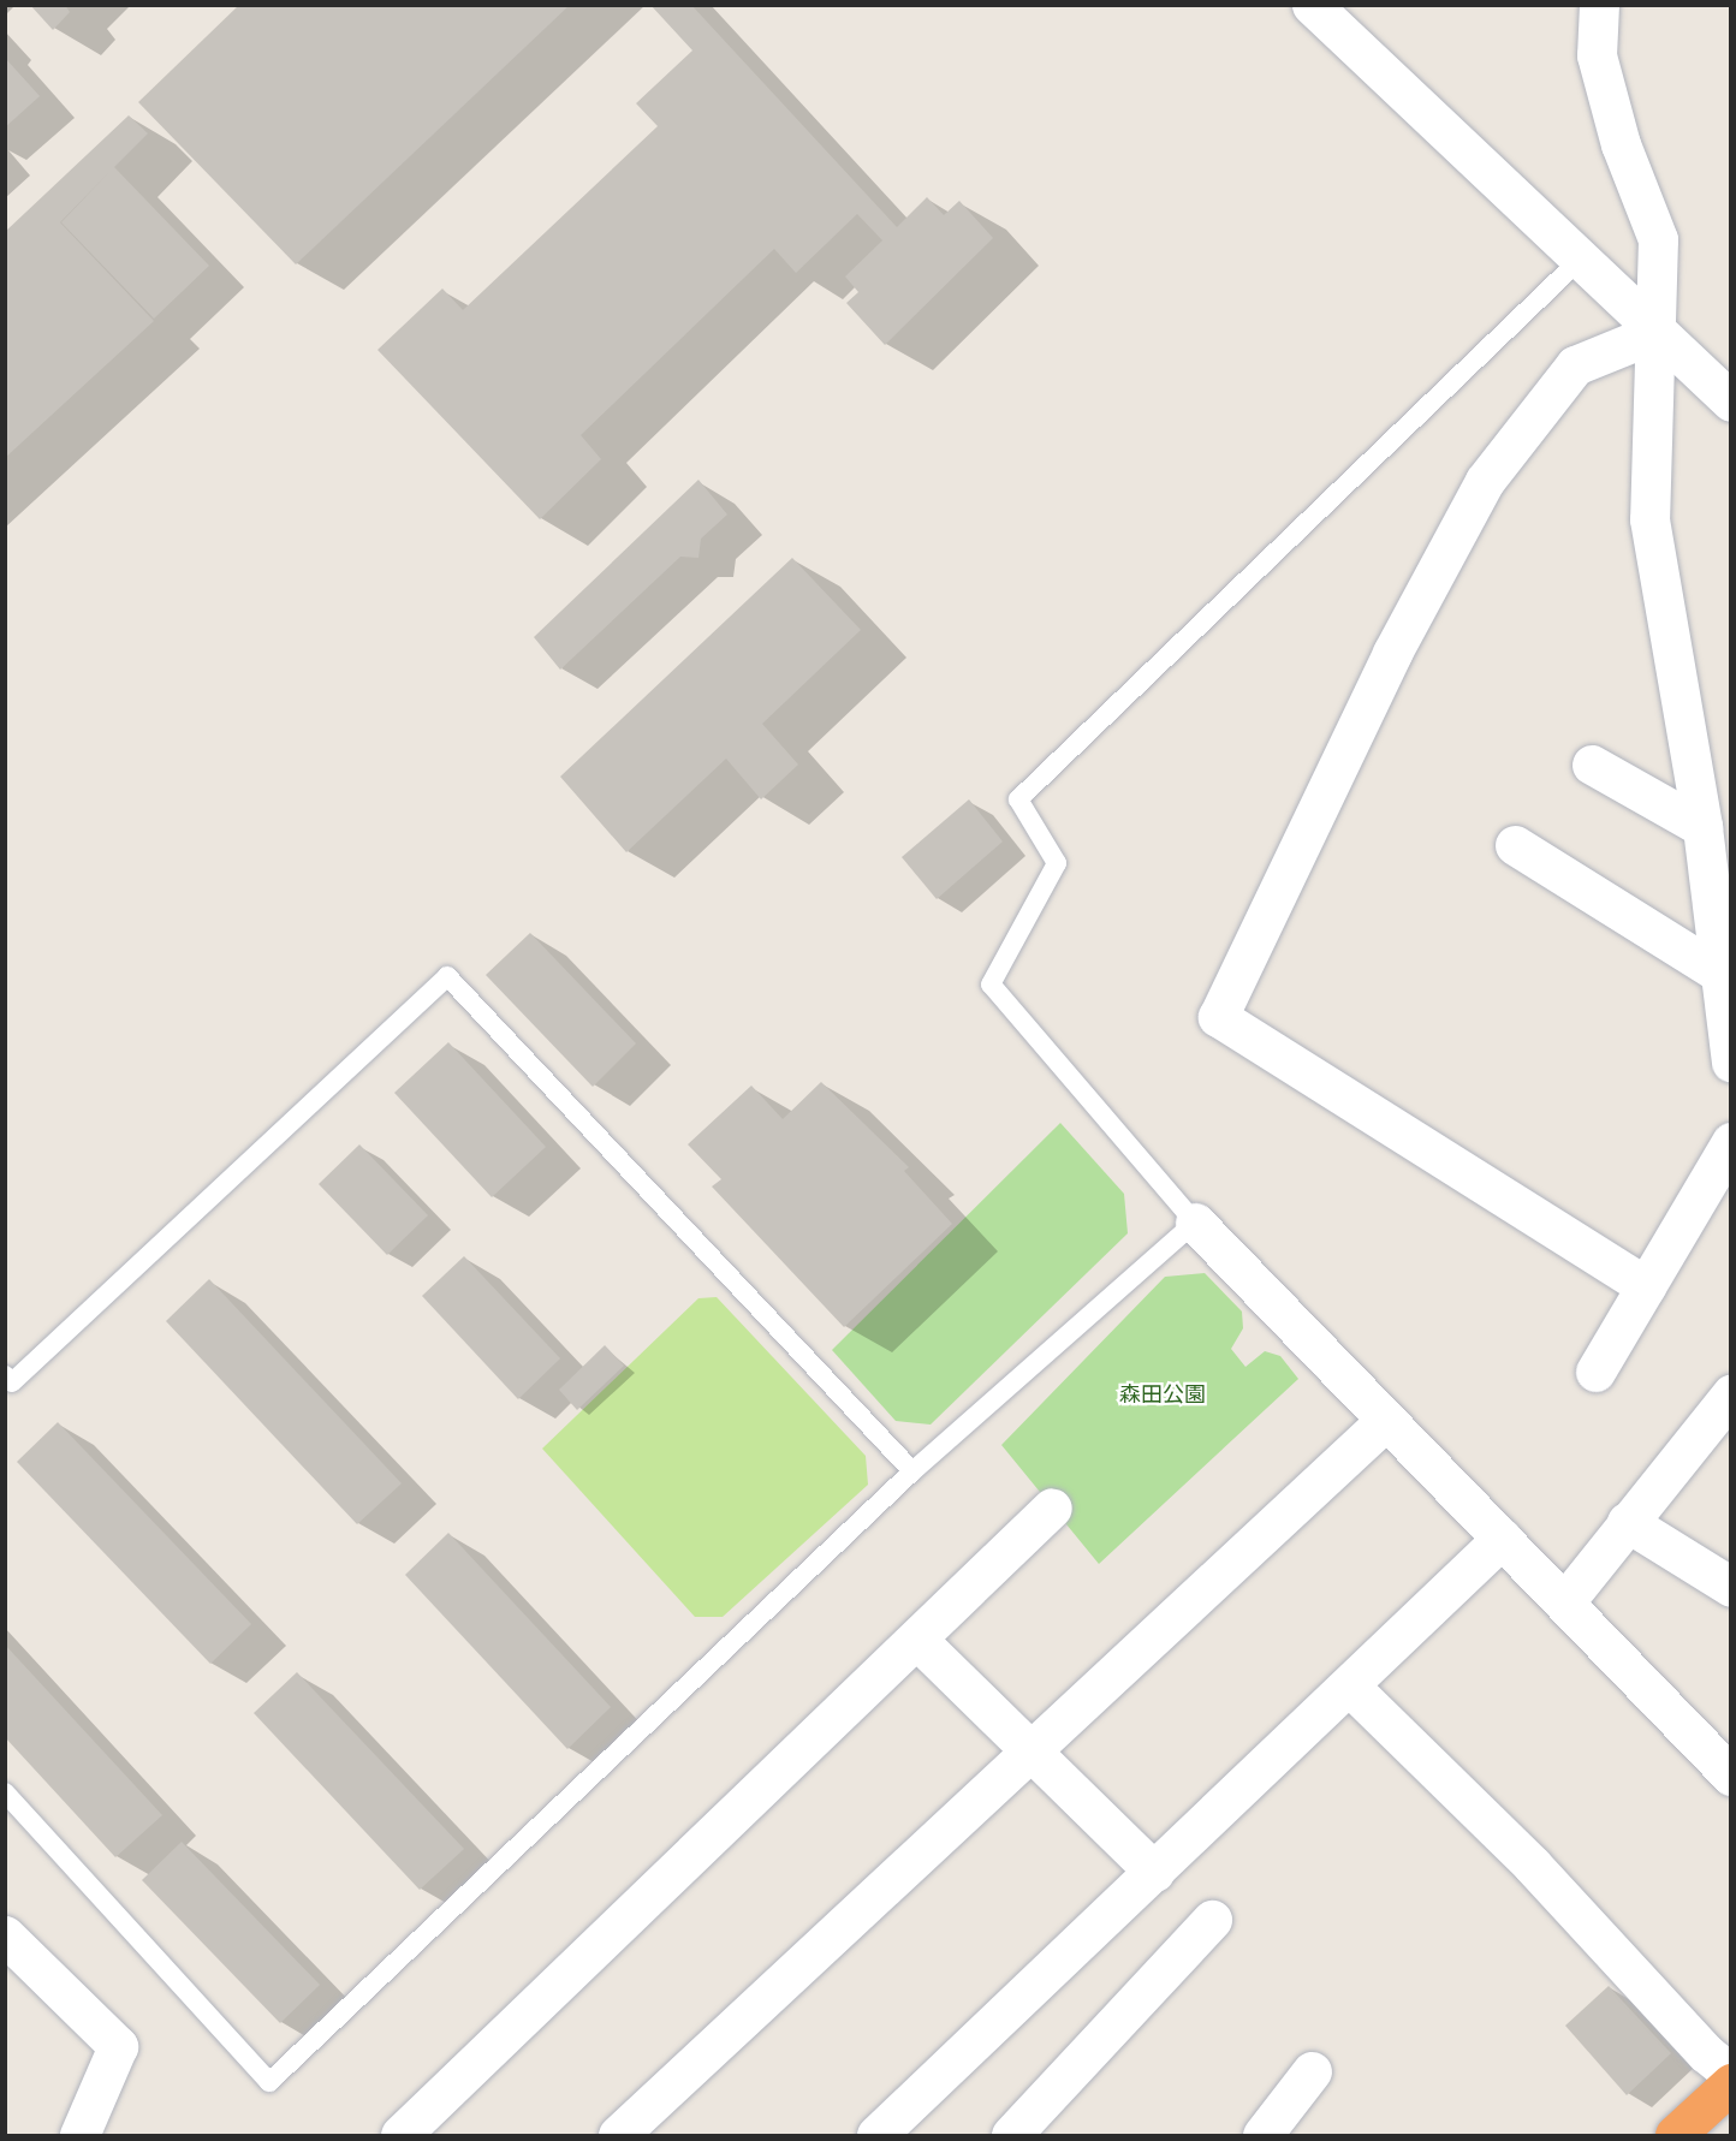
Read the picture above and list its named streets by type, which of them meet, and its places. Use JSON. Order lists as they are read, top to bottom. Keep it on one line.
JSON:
{"parks":["森田公園"]}
